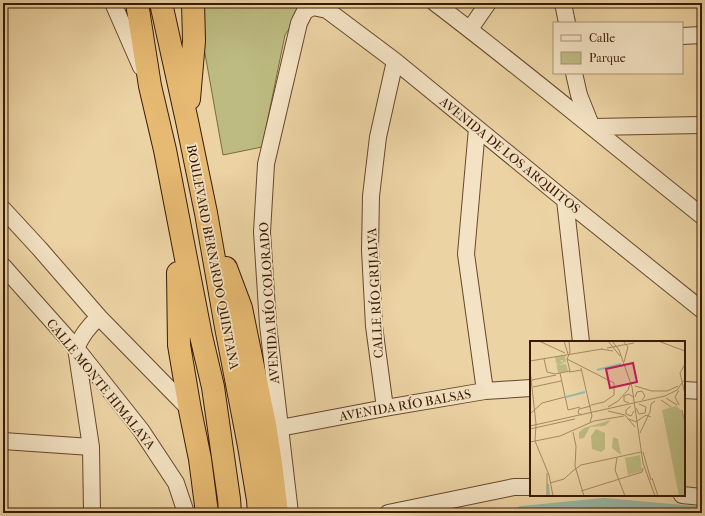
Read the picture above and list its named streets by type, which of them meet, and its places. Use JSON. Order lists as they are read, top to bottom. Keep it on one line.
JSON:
{"streets":{"highway":["BOULEVARD BERNARDO QUINTANA"],"street":["AVENIDA DE LOS ARQUITOS","CALLE RÍO GRIJALVA","AVENIDA RÍO COLORADO","CALLE MONTE HIMALAYA","AVENIDA RÍO BALSAS"]},"crossings":[["AVENIDA DE LOS ARQUITOS","CALLE RÍO GRIJALVA"],["AVENIDA DE LOS ARQUITOS","AVENIDA RÍO COLORADO"],["CALLE RÍO GRIJALVA","AVENIDA RÍO BALSAS"],["AVENIDA RÍO COLORADO","AVENIDA RÍO BALSAS"]],"legend":["Calle","Parque"]}
